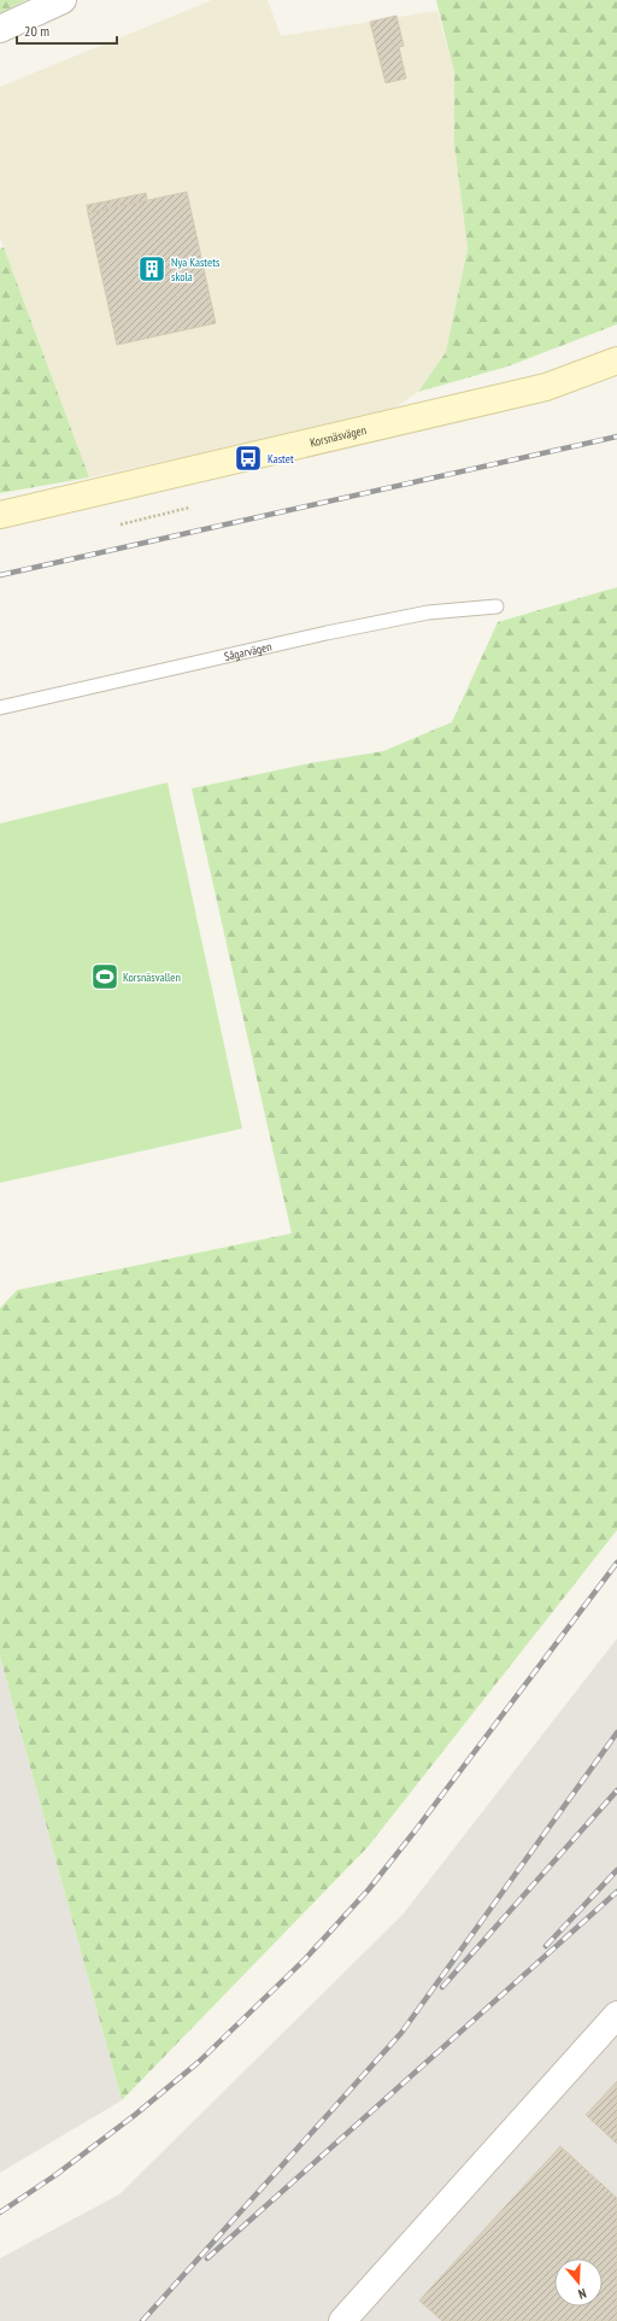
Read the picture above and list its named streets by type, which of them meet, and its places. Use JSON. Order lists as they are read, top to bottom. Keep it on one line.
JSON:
{"streets":{"street":["Korsnäsvägen"],"lane":["Sågarvägen"]},"places":{"building":["Nya Kastets skola"],"bus stop":["Kastet"],"sports":["Korsnäsvallen"]},"scale_bar":"20 m","north":"bottom"}
